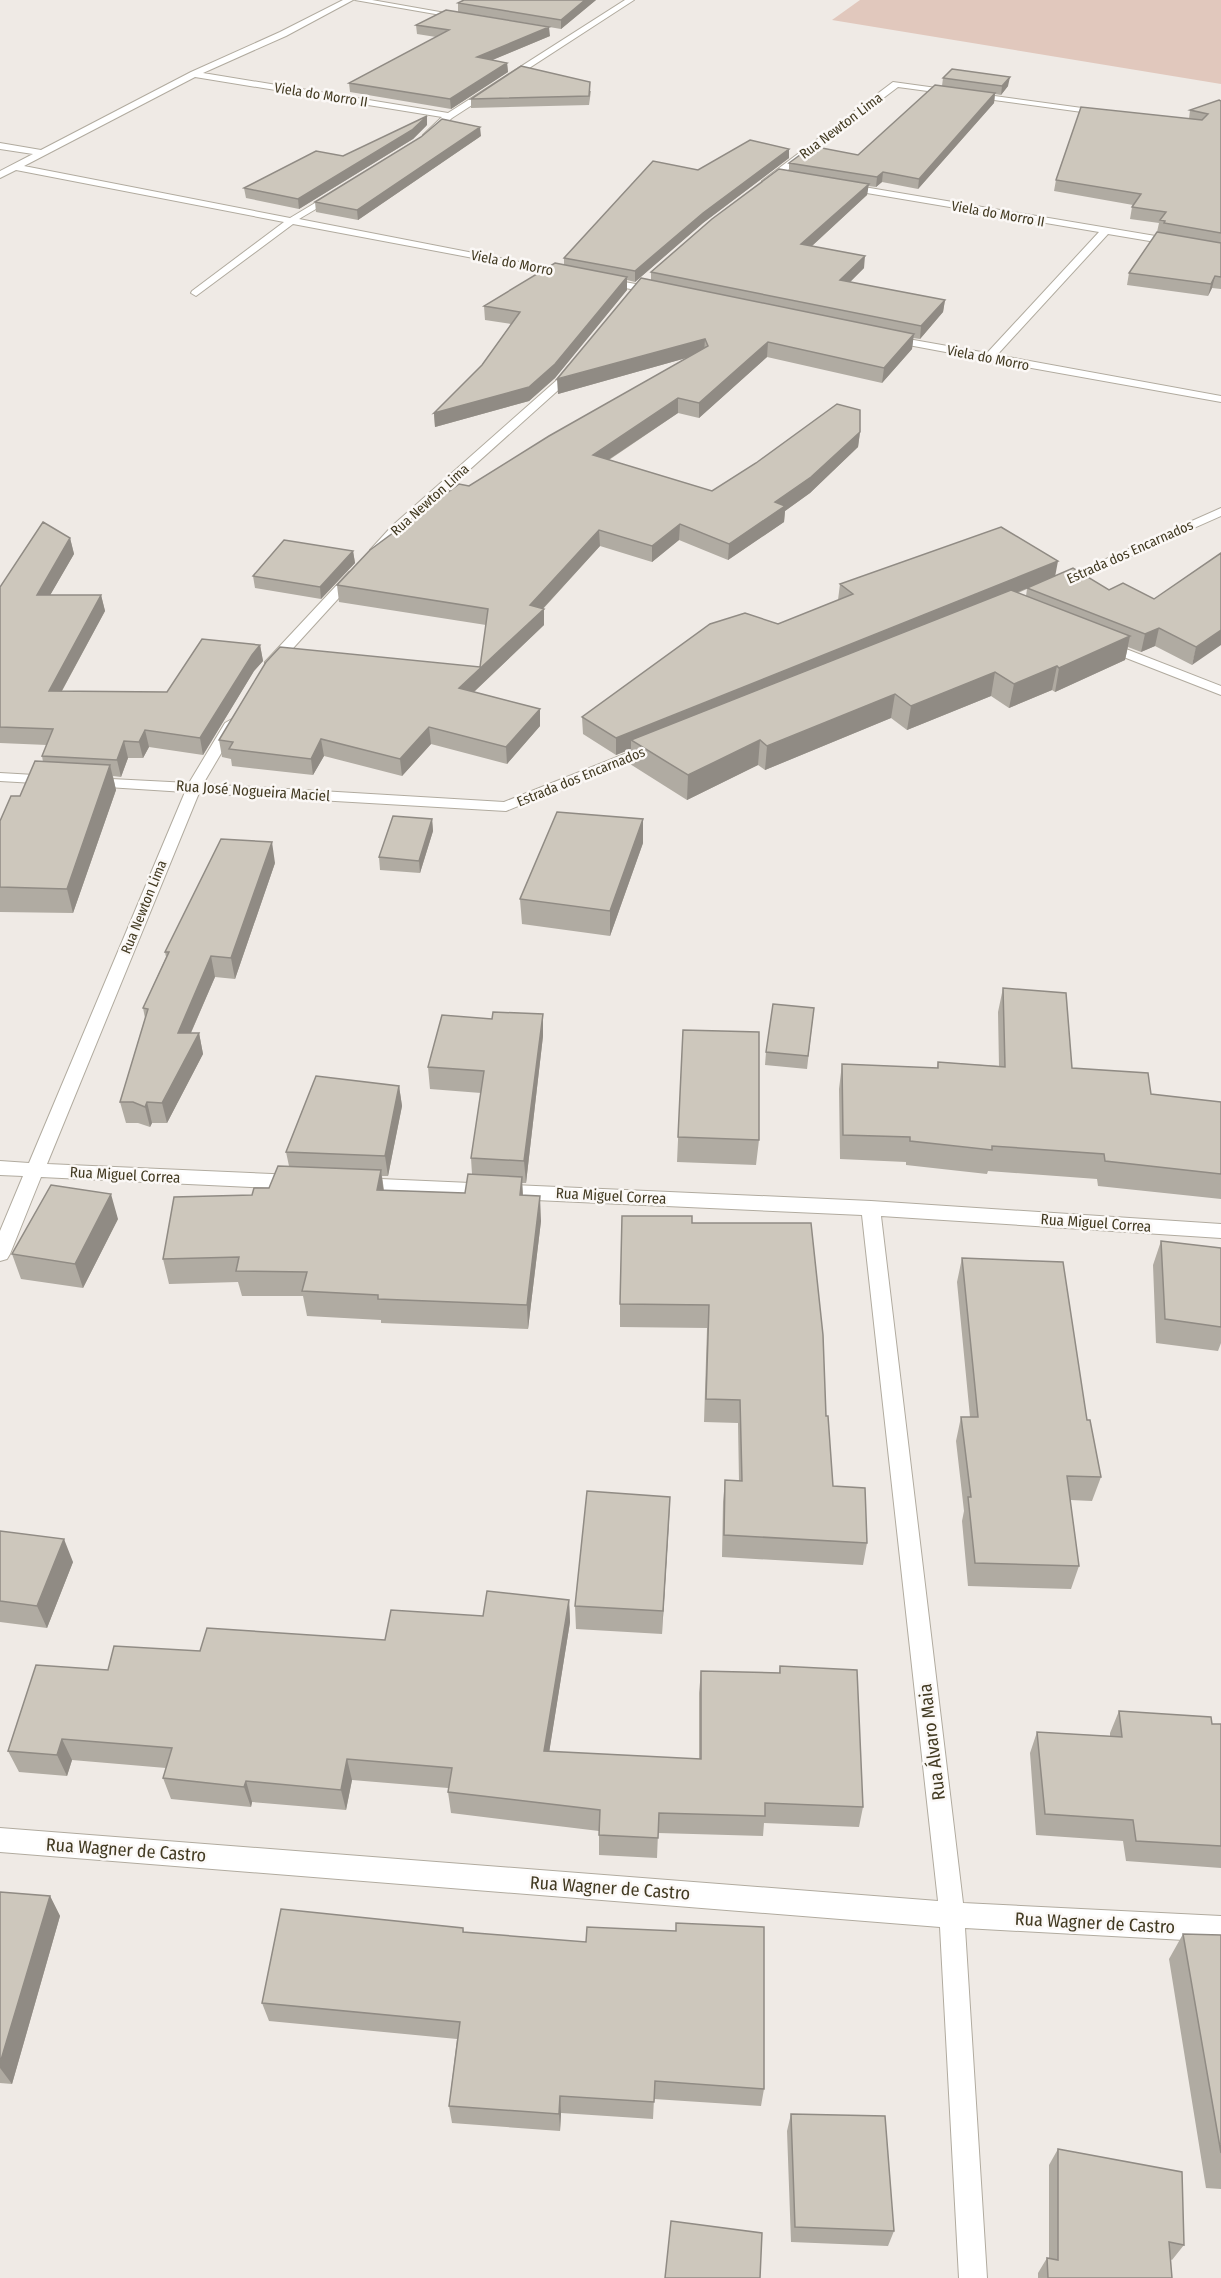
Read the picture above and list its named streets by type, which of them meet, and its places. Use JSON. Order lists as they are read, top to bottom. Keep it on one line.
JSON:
{"streets":{"street":["Viela do Morro II","Rua Newton Lima","Viela do Morro","Estrada dos Encarnados","Rua José Nogueira Maciel","Rua Miguel Correa","Rua Álvaro Maia","Rua Wagner de Castro"]},"crossings":[["Rua Newton Lima","Rua José Nogueira Maciel"],["Rua Newton Lima","Rua Miguel Correa"],["Estrada dos Encarnados","Rua José Nogueira Maciel"],["Rua Miguel Correa","Rua Álvaro Maia"],["Rua Álvaro Maia","Rua Wagner de Castro"]]}
